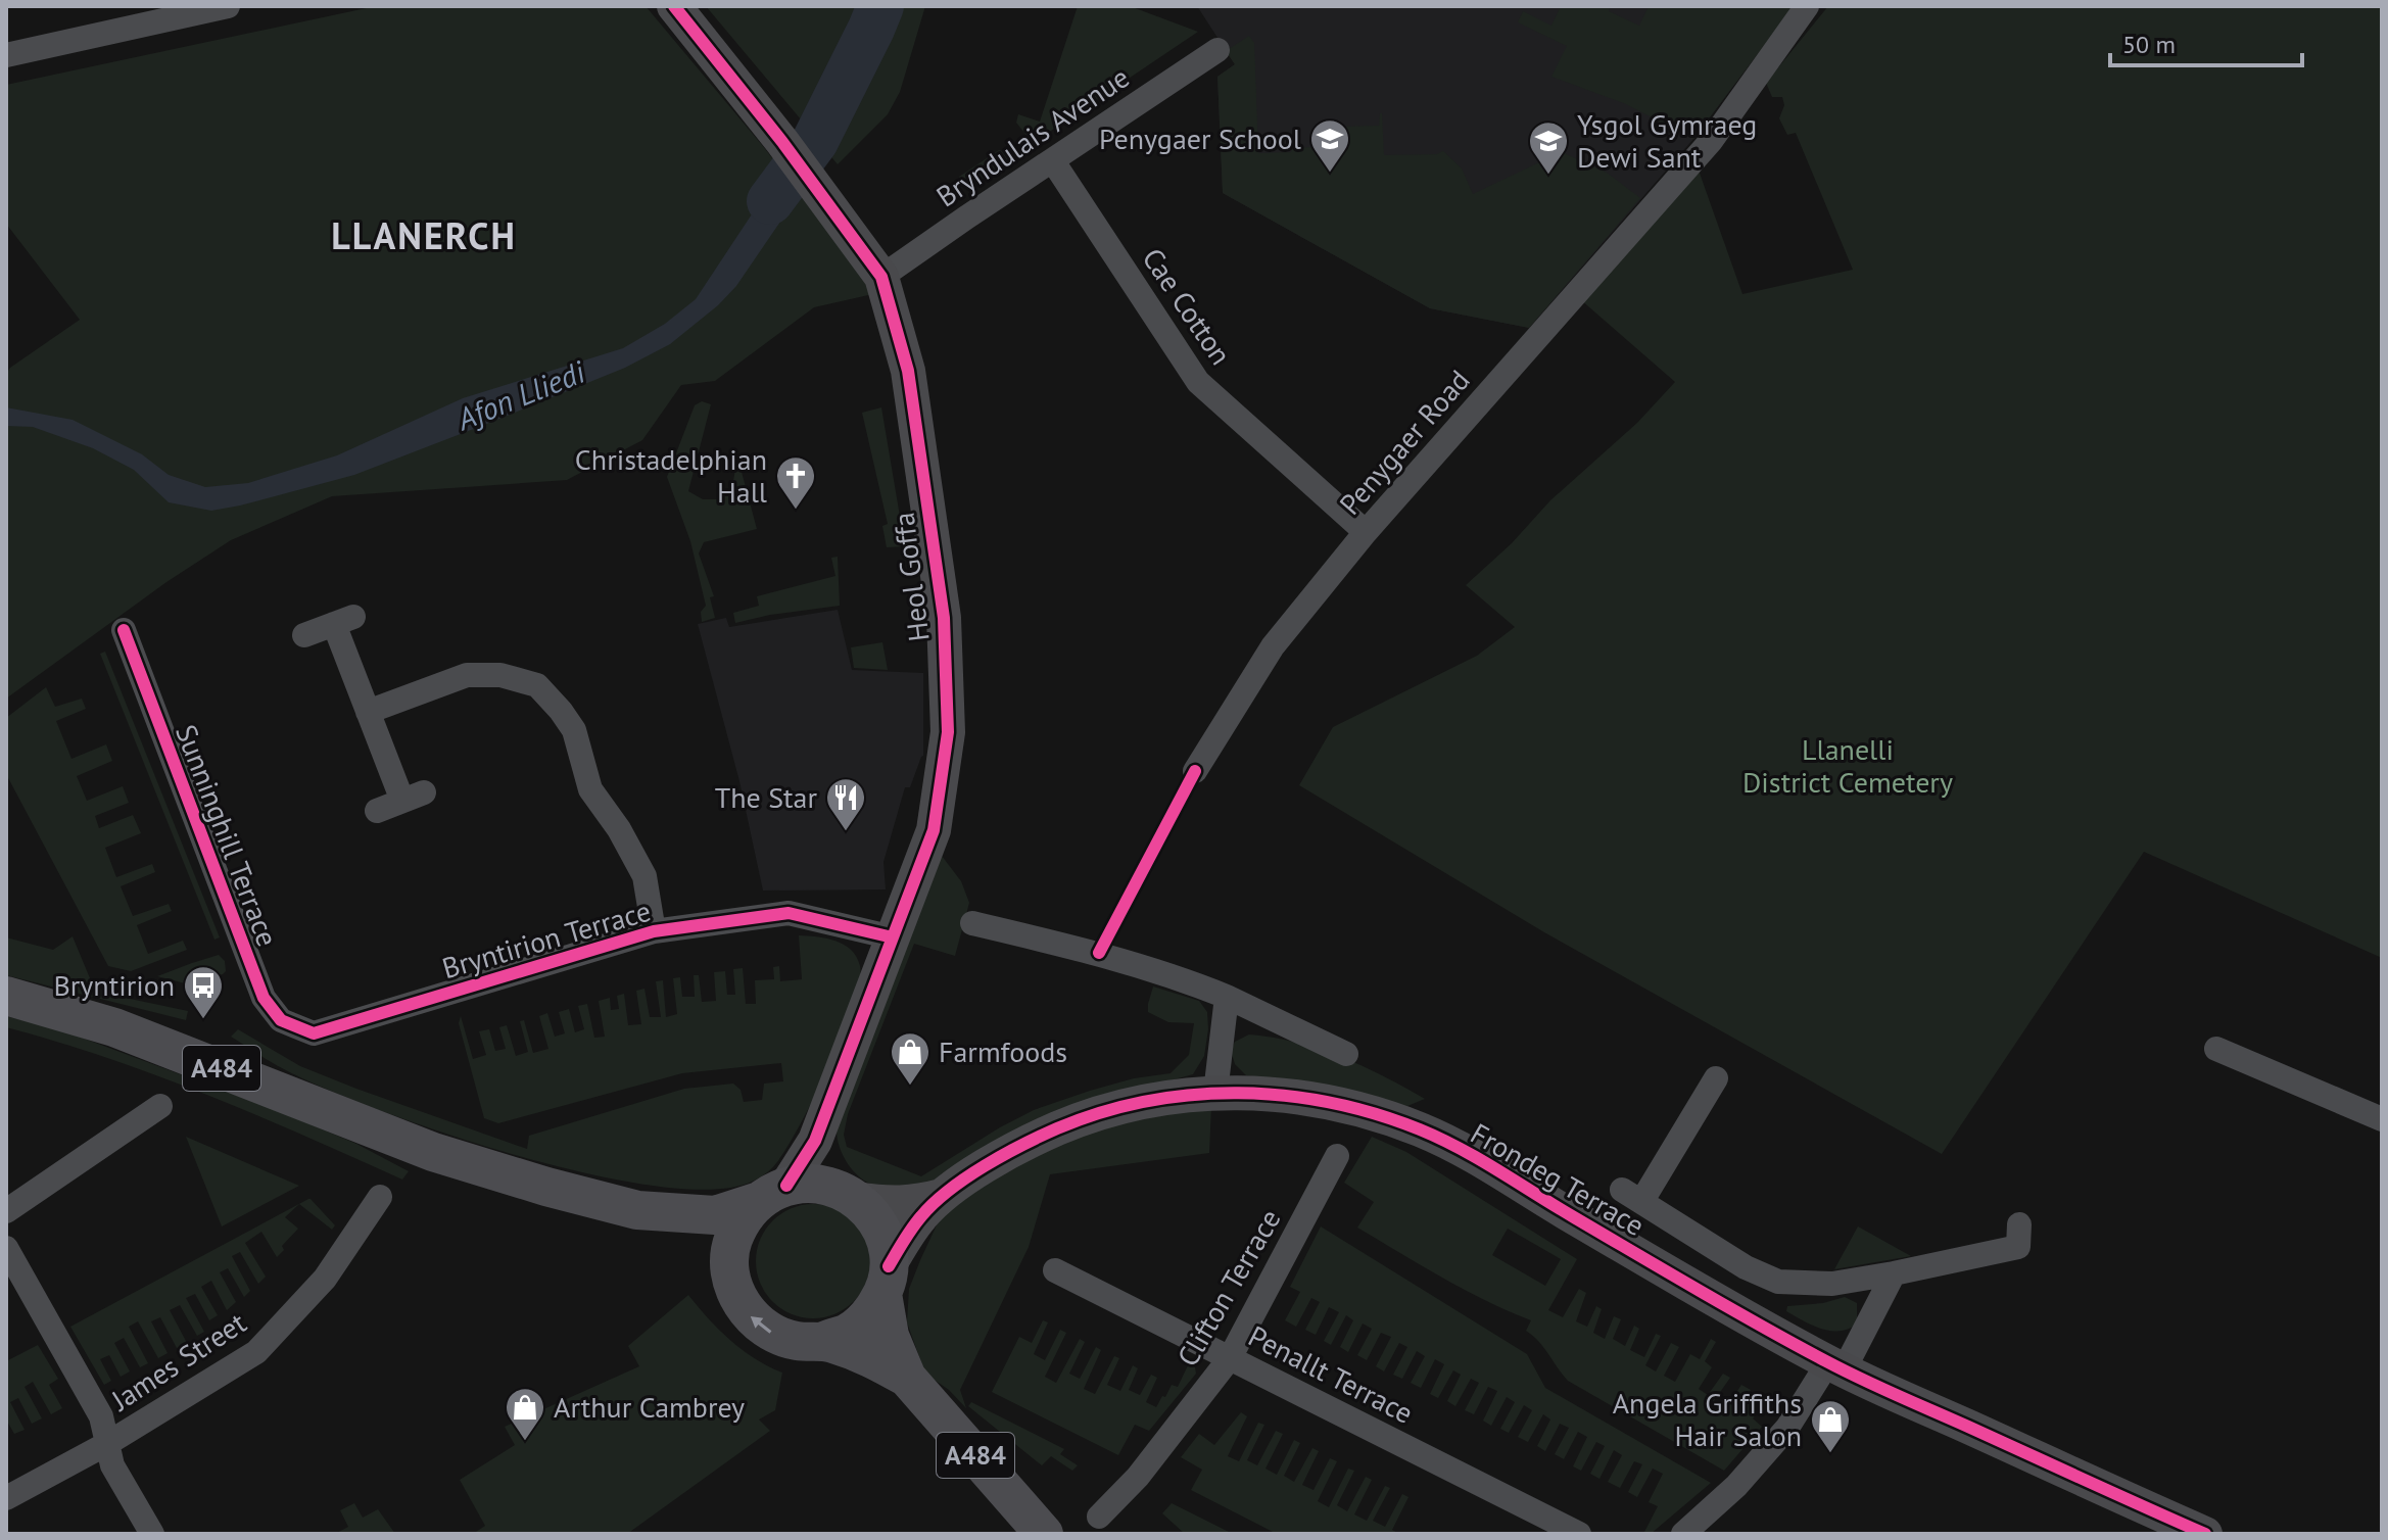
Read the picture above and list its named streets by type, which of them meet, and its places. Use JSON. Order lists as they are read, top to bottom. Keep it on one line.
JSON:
{"streets":{"main road":["A484"],"street":["Bryndulais Avenue","Cae Cotton","Penygaer Road","Heol Goffa","Sunninghill Terrace","Bryntirion Terrace","Frondeg Terrace","Clifton Terrace","James Street","Penallt Terrace"]},"crossings":[["Bryndulais Avenue","Cae Cotton"],["Bryndulais Avenue","Heol Goffa"],["Cae Cotton","Penygaer Road"],["Heol Goffa","Bryntirion Terrace"],["Heol Goffa","A484"],["Heol Goffa","Frondeg Terrace"],["Sunninghill Terrace","Bryntirion Terrace"],["A484","Frondeg Terrace"],["Clifton Terrace","Penallt Terrace"]],"districts":["LLANERCH"],"water":["Afon Lliedi"],"parks":["Llanelli District Cemetery"],"places":{"school or university":["Penygaer School","Ysgol Gymraeg Dewi Sant"],"church":["Christadelphian Hall"],"restaurant":["The Star"],"bus stop":["Bryntirion"],"shop":["Farmfoods","Arthur Cambrey","Angela Griffiths Hair Salon"]},"scale_bar":"50 m"}
